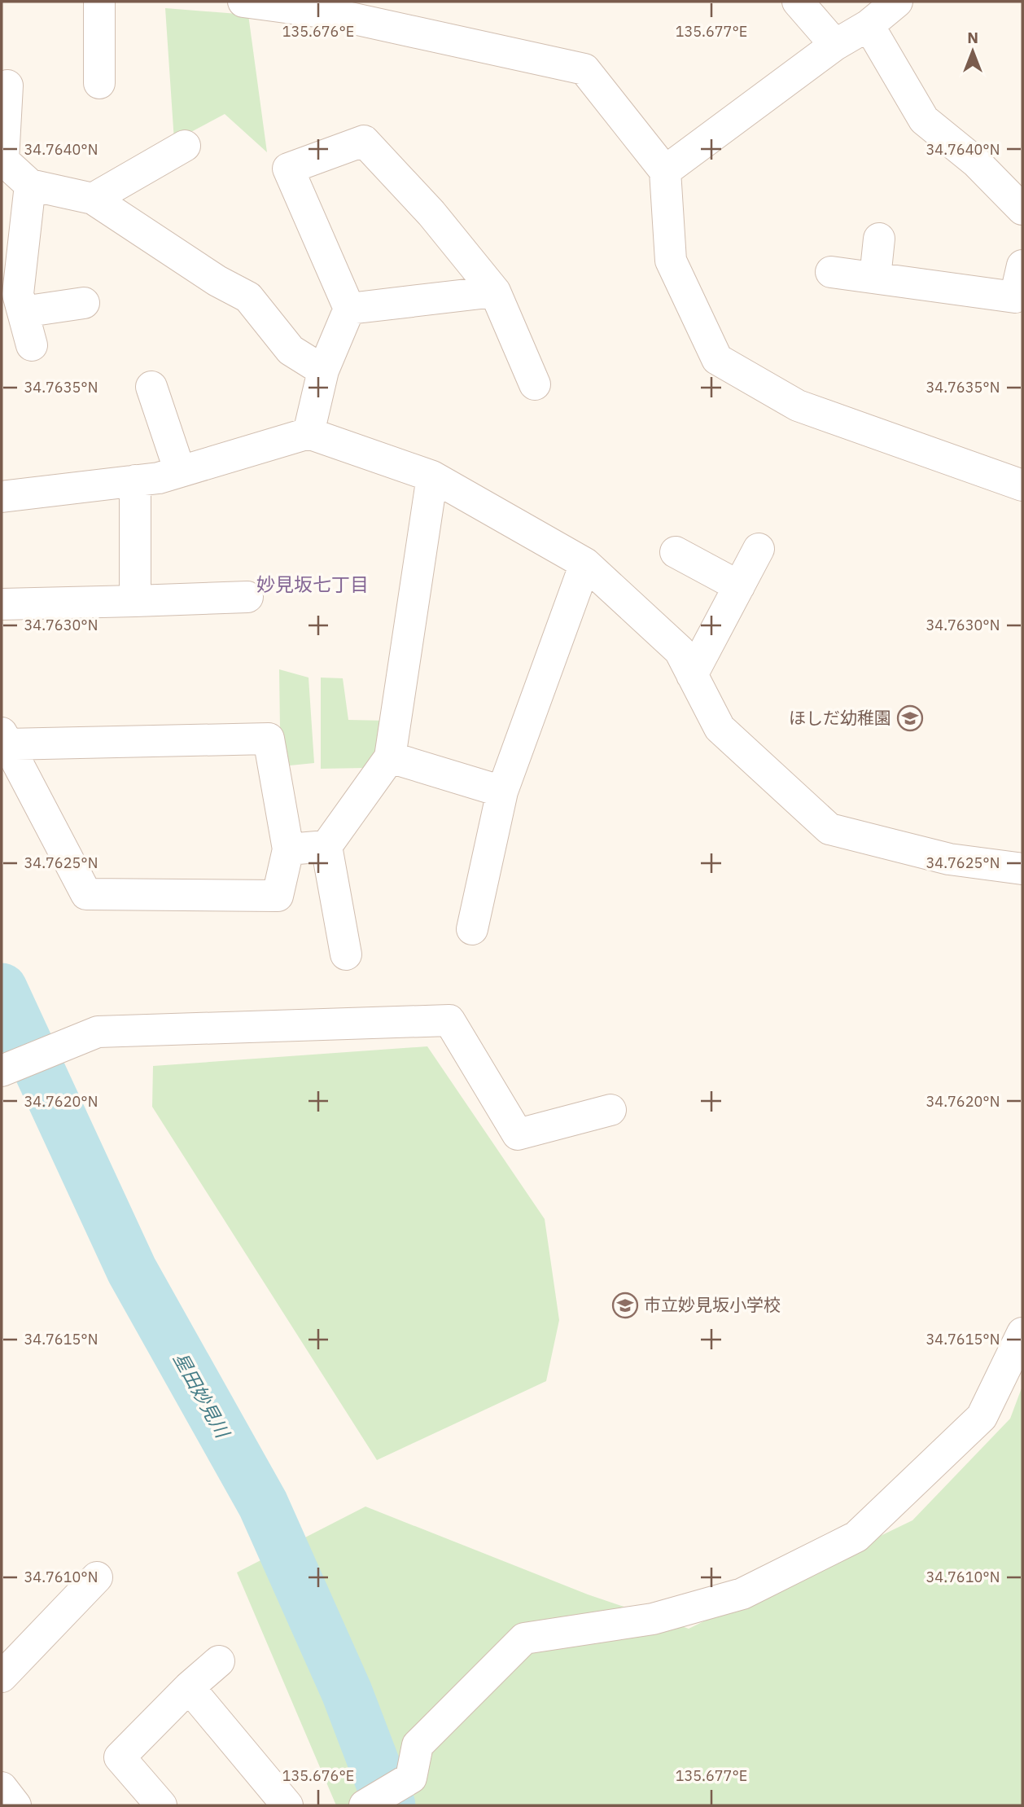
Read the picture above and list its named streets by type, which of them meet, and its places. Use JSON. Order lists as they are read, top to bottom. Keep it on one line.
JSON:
{"districts":["妙見坂七丁目"],"water":["星田妙見川"],"places":{"school or university":["ほしだ幼稚園","市立妙見坂小学校"]},"north":"top","coordinates":["135.676°E","135.677°E","34.7640°N","34.7635°N","34.7630°N","34.7625°N","34.7620°N","34.7615°N","34.7610°N"]}
